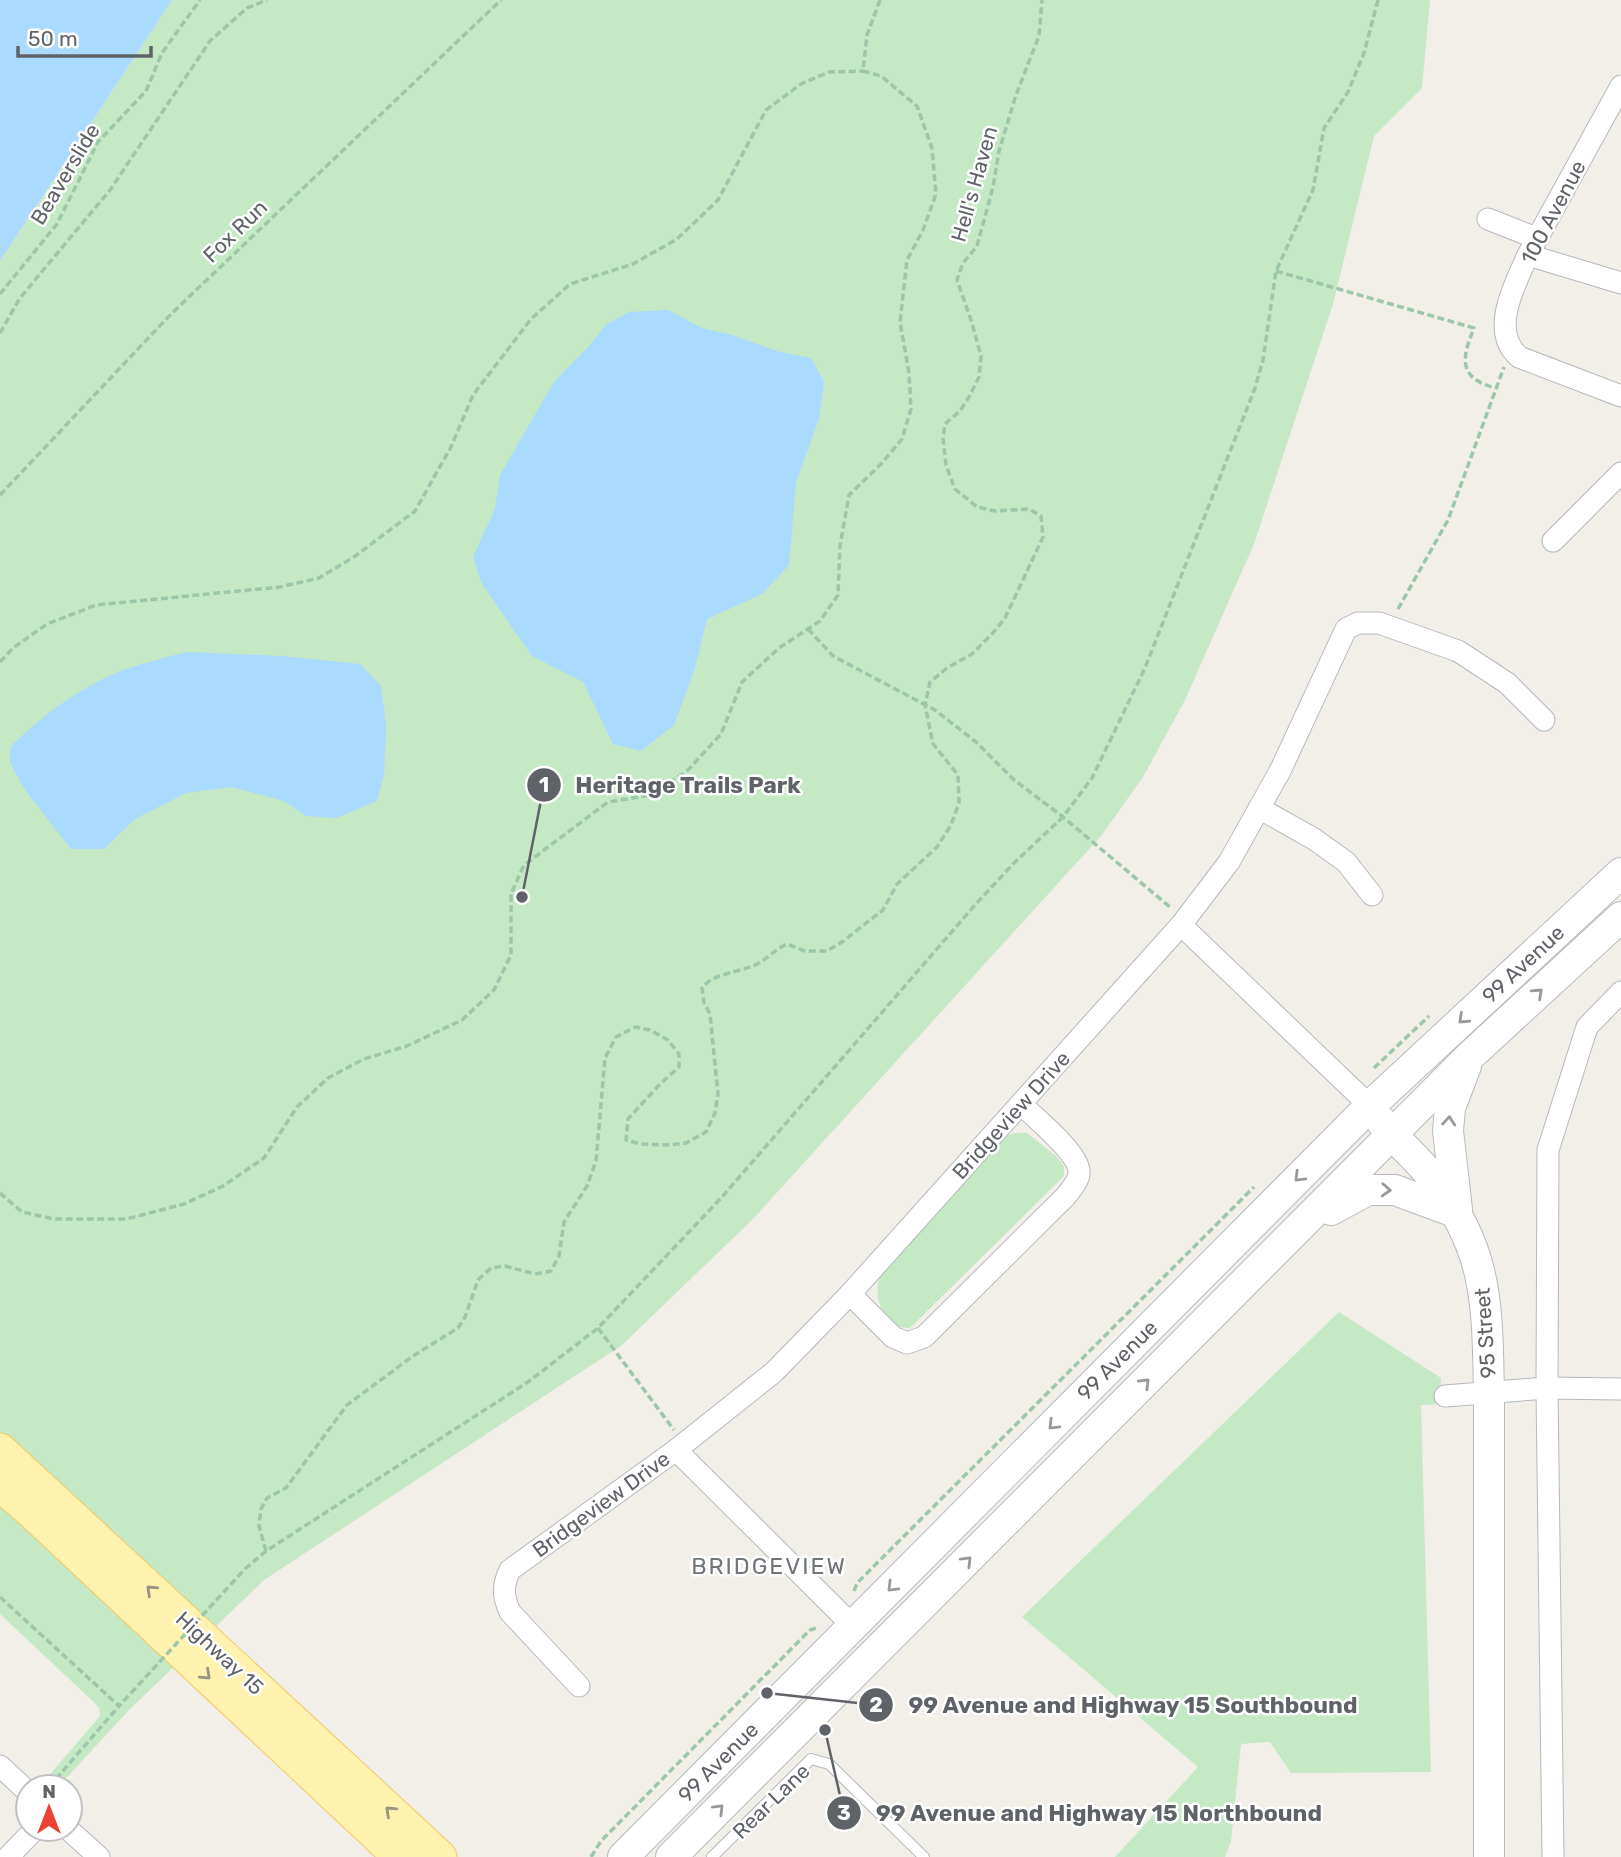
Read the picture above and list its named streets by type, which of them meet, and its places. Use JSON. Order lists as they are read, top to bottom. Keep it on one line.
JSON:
{"streets":{"main road":["99 Avenue","95 Street","Highway 15"],"street":["100 Avenue","Bridgeview Drive"],"lane":["Rear Lane"],"path":["Beaverslide","Hell's Haven","Fox Run"]},"crossings":[["99 Avenue","95 Street"],["Bridgeview Drive","95 Street"]],"districts":["BRIDGEVIEW"],"places":["Heritage Trails Park","99 Avenue and Highway 15 Southbound","99 Avenue and Highway 15 Northbound"],"scale_bar":"50 m","north":"top"}
